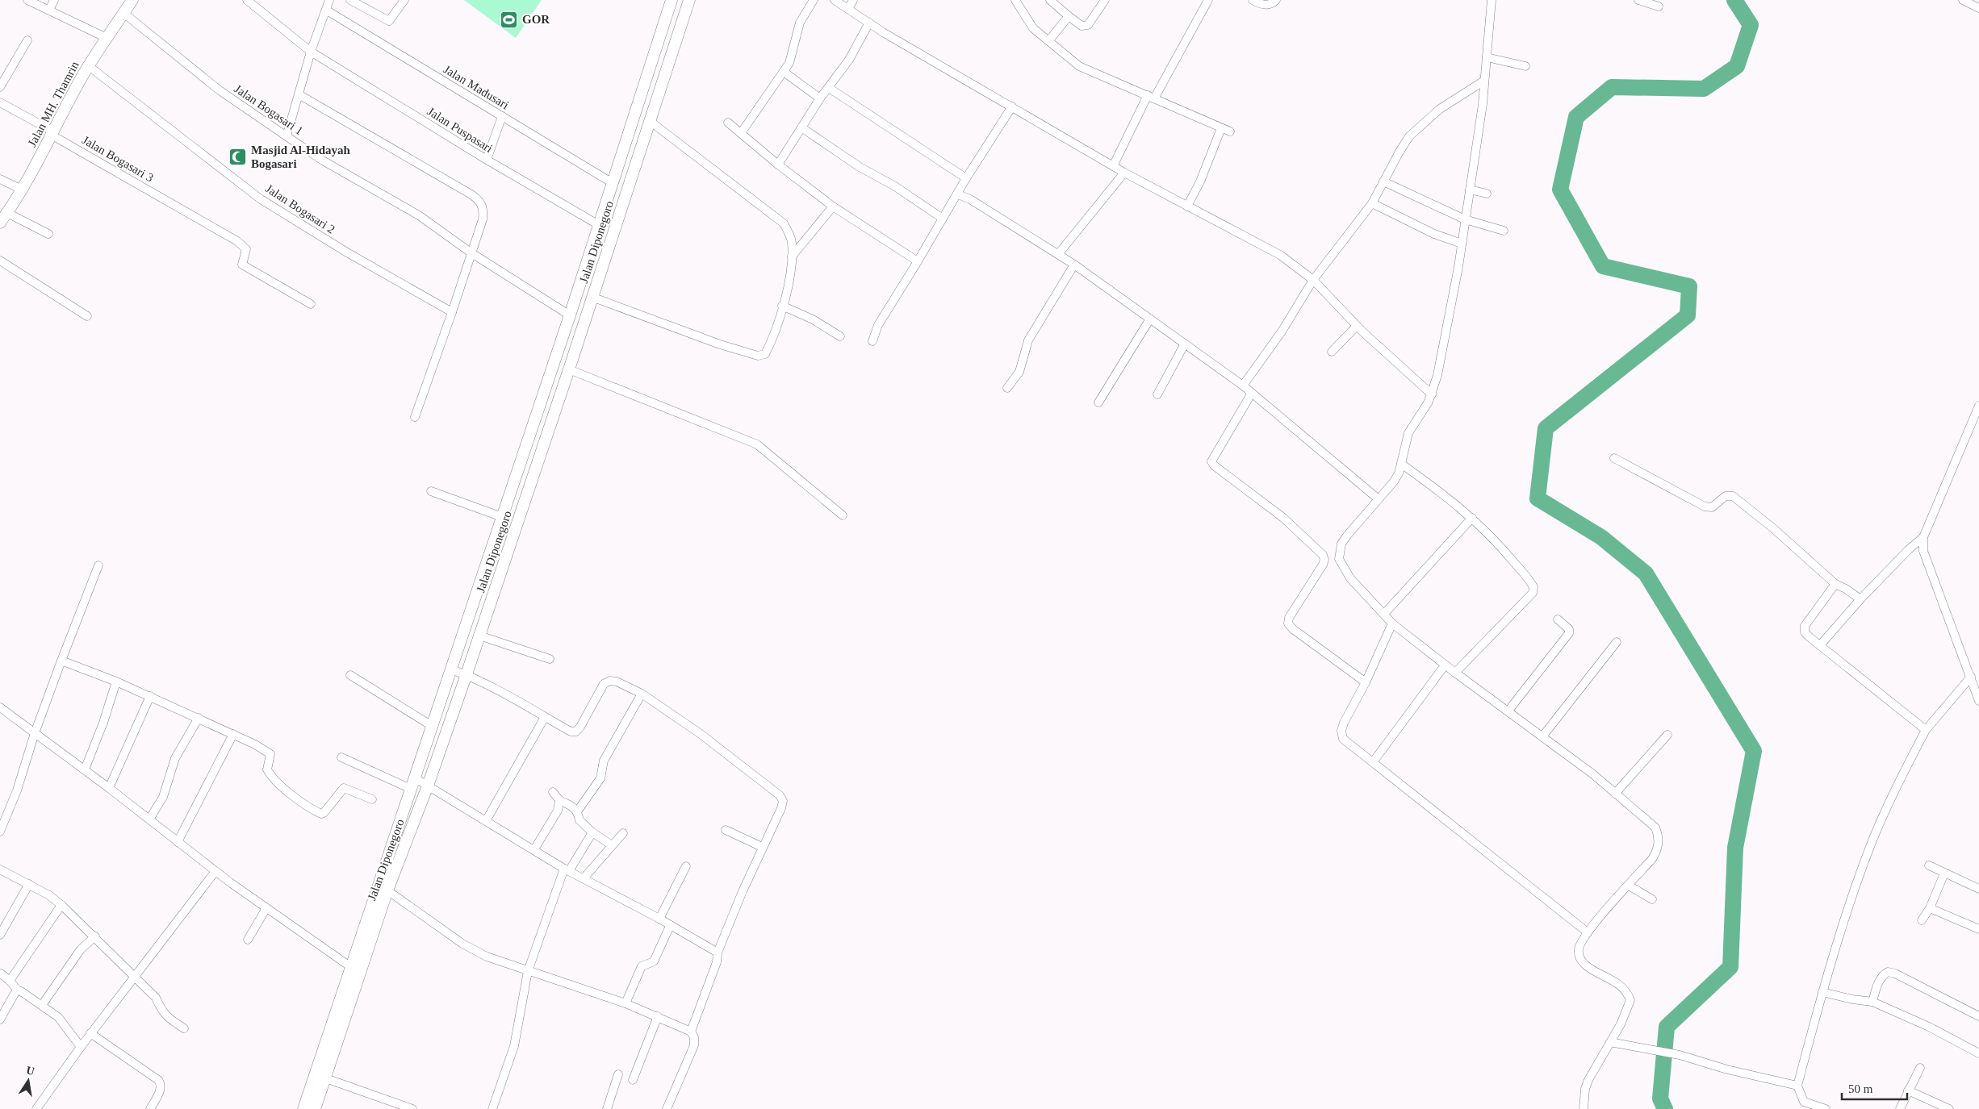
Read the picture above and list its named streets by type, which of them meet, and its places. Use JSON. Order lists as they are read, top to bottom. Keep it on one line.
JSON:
{"streets":{"main road":["Jalan MH. Thamrin","Jalan Diponegoro"],"street":["Jalan Madusari","Jalan Bogasari 1","Jalan Puspasari","Jalan Bogasari 3","Jalan Bogasari 2"]},"crossings":[["Jalan Madusari","Jalan Diponegoro"],["Jalan MH. Thamrin","Jalan Bogasari 1"],["Jalan MH. Thamrin","Jalan Bogasari 3"],["Jalan MH. Thamrin","Jalan Bogasari 2"],["Jalan Bogasari 1","Jalan Diponegoro"],["Jalan Puspasari","Jalan Diponegoro"]],"places":{"sports":["GOR"],"mosque":["Masjid Al-Hidayah Bogasari"]},"scale_bar":"50 m","north":"top"}
